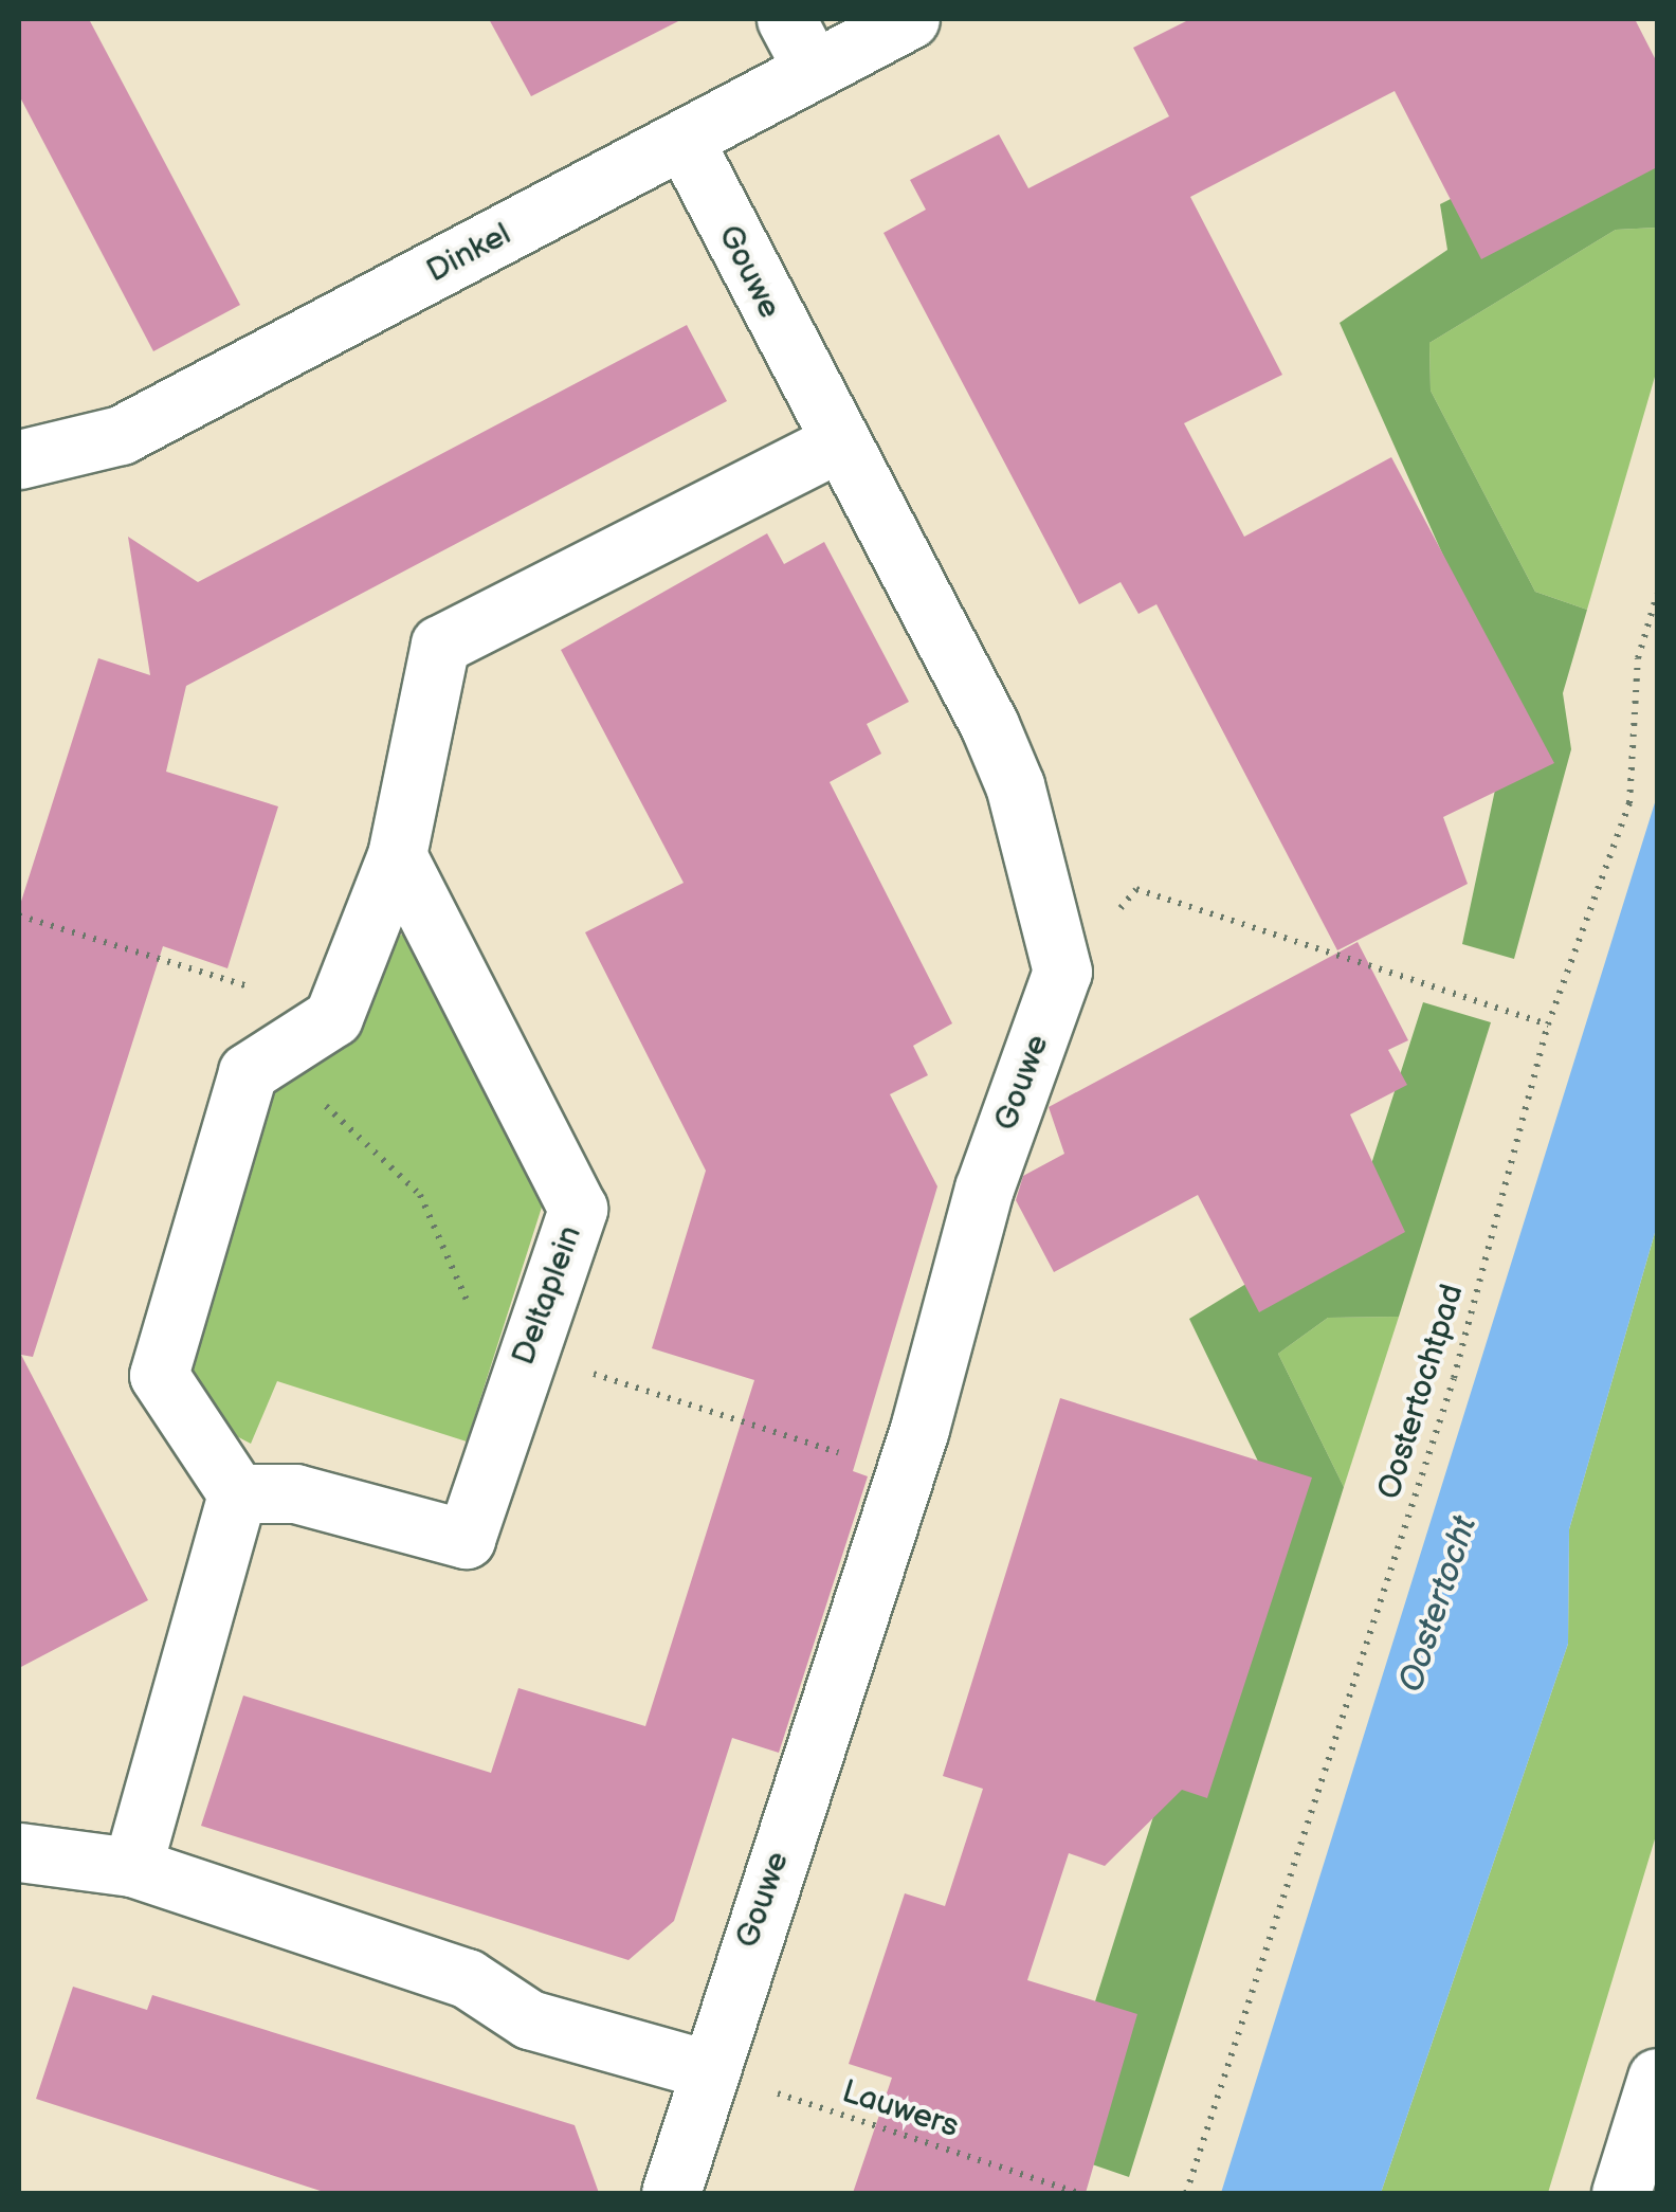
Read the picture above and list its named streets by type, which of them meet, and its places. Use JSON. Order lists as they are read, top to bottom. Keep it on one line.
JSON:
{"streets":{"street":["Dinkel","Gouwe","Deltaplein"],"path":["Oostertochtpad","Lauwers"]},"crossings":[["Dinkel","Gouwe"],["Gouwe","Lauwers"]],"water":["Oostertocht"]}
